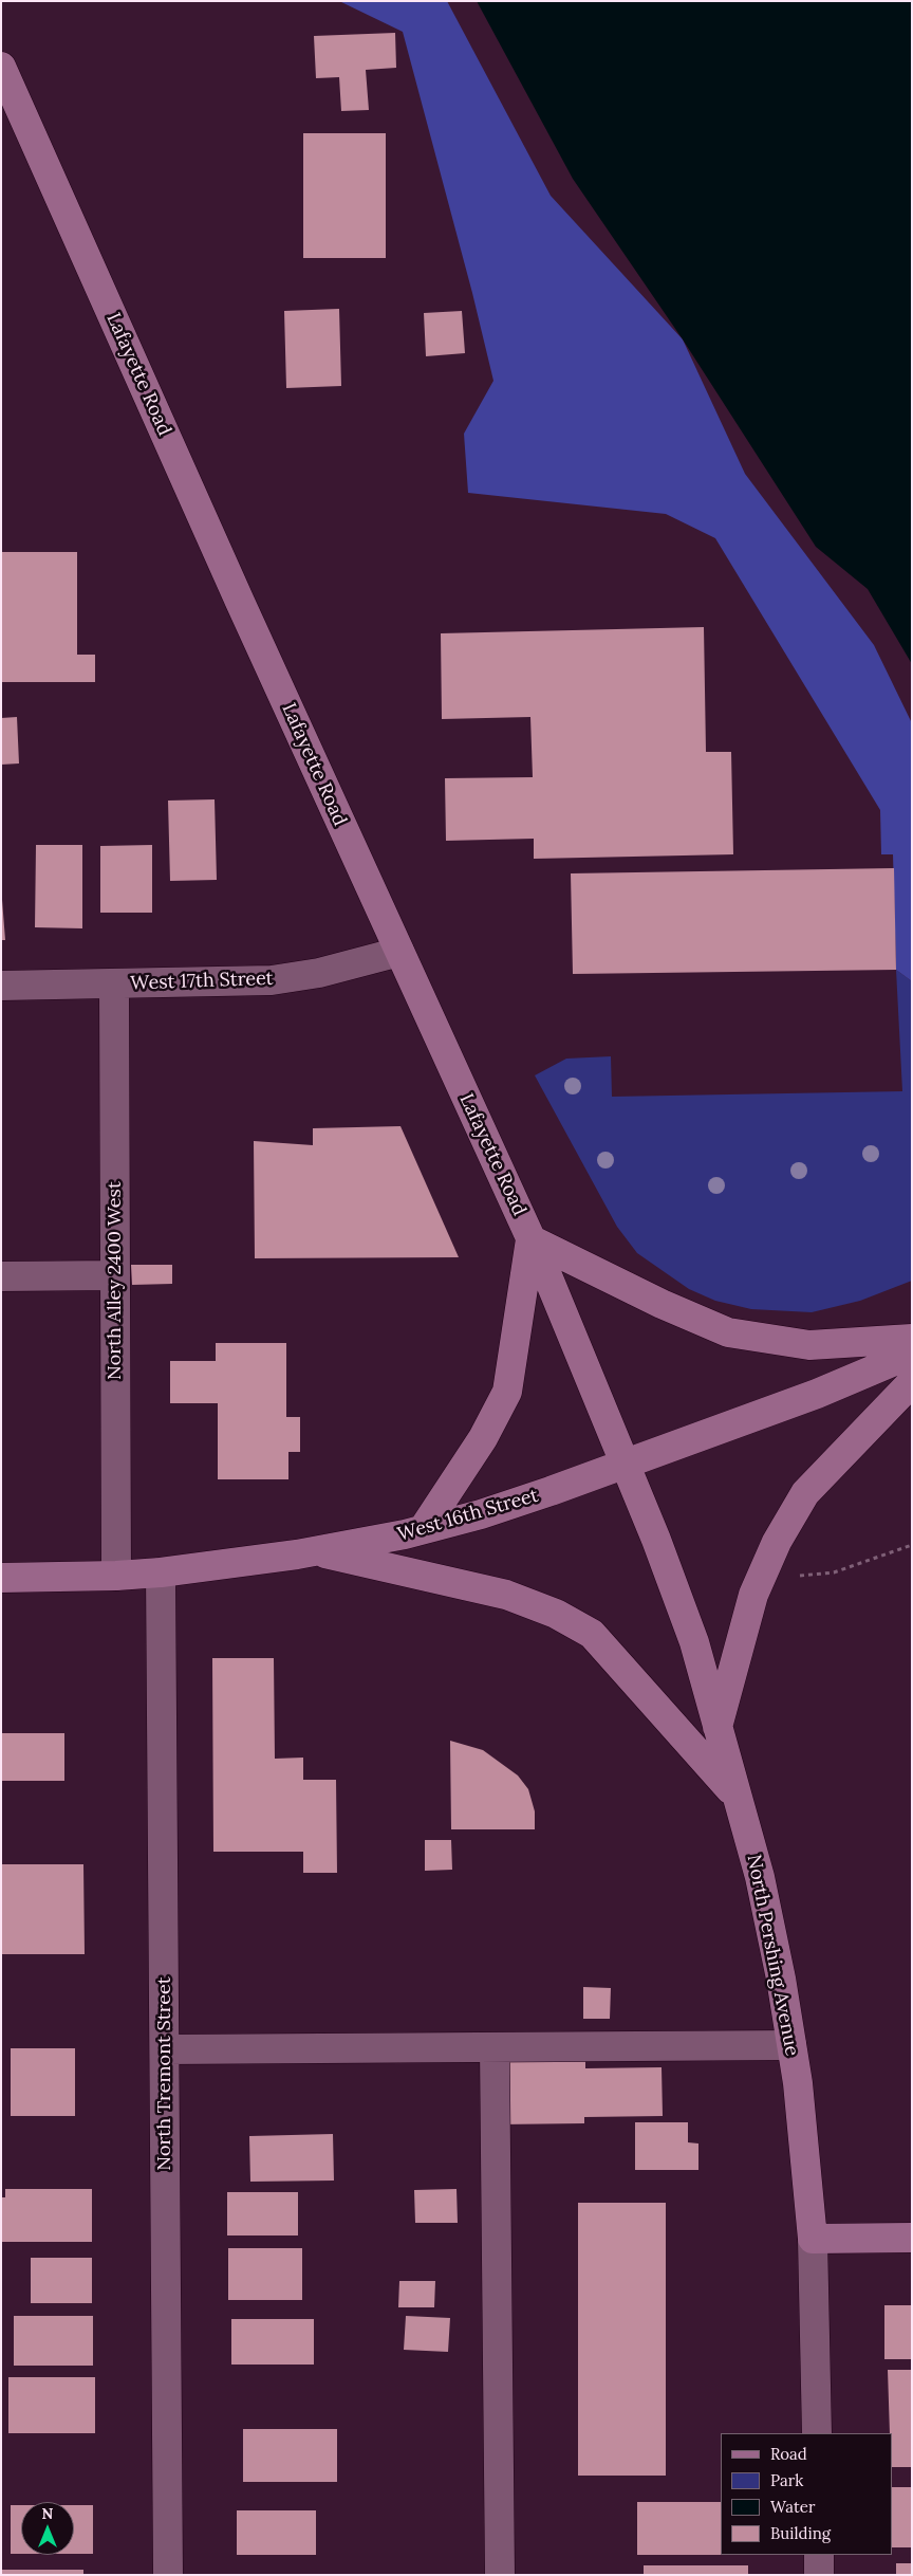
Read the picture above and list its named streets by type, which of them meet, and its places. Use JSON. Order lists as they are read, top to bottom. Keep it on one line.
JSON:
{"streets":{"main road":["Lafayette Road","West 16th Street","North Pershing Avenue"],"street":["West 17th Street","North Alley 2400 West","North Tremont Street"]},"crossings":[["Lafayette Road","West 17th Street"],["Lafayette Road","West 16th Street"],["Lafayette Road","North Pershing Avenue"],["West 17th Street","North Alley 2400 West"],["North Alley 2400 West","West 16th Street"],["West 16th Street","North Pershing Avenue"],["West 16th Street","North Tremont Street"]],"legend":["Road","Park","Water","Building"],"north":"top"}
